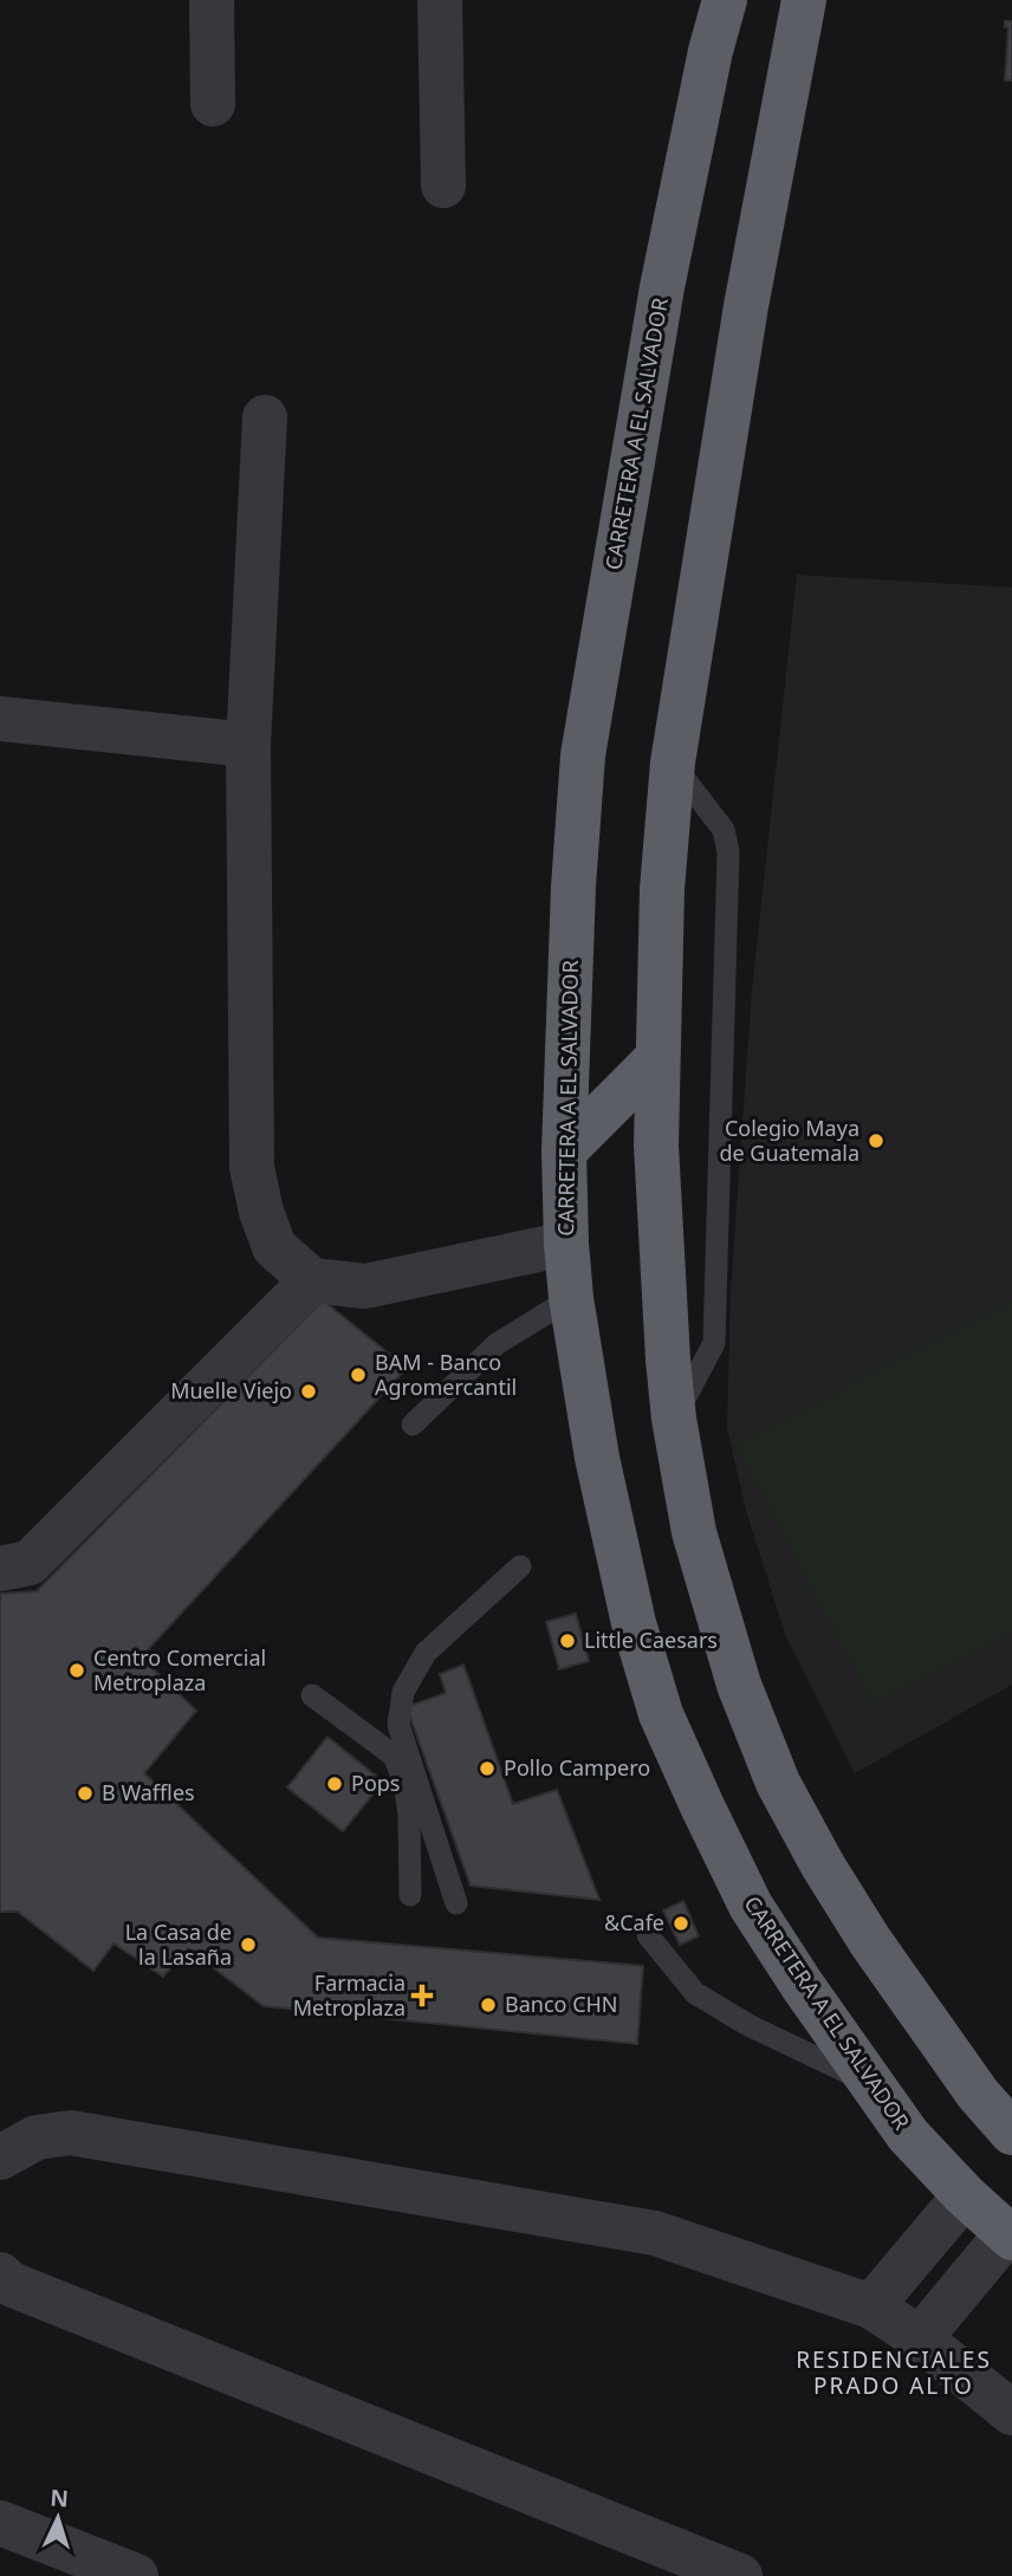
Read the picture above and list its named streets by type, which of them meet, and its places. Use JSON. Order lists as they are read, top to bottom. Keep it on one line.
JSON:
{"streets":{"highway":["CARRETERA A EL SALVADOR"]},"districts":["RESIDENCIALES PRADO ALTO"],"places":{"other":["Colegio Maya de Guatemala","BAM - Banco Agromercantil","Muelle Viejo","Little Caesars","Centro Comercial Metroplaza","Pollo Campero","Pops","B Waffles","&Cafe","La Casa de la Lasaña","Banco CHN"],"health":["Farmacia Metroplaza"]},"north":"top"}
